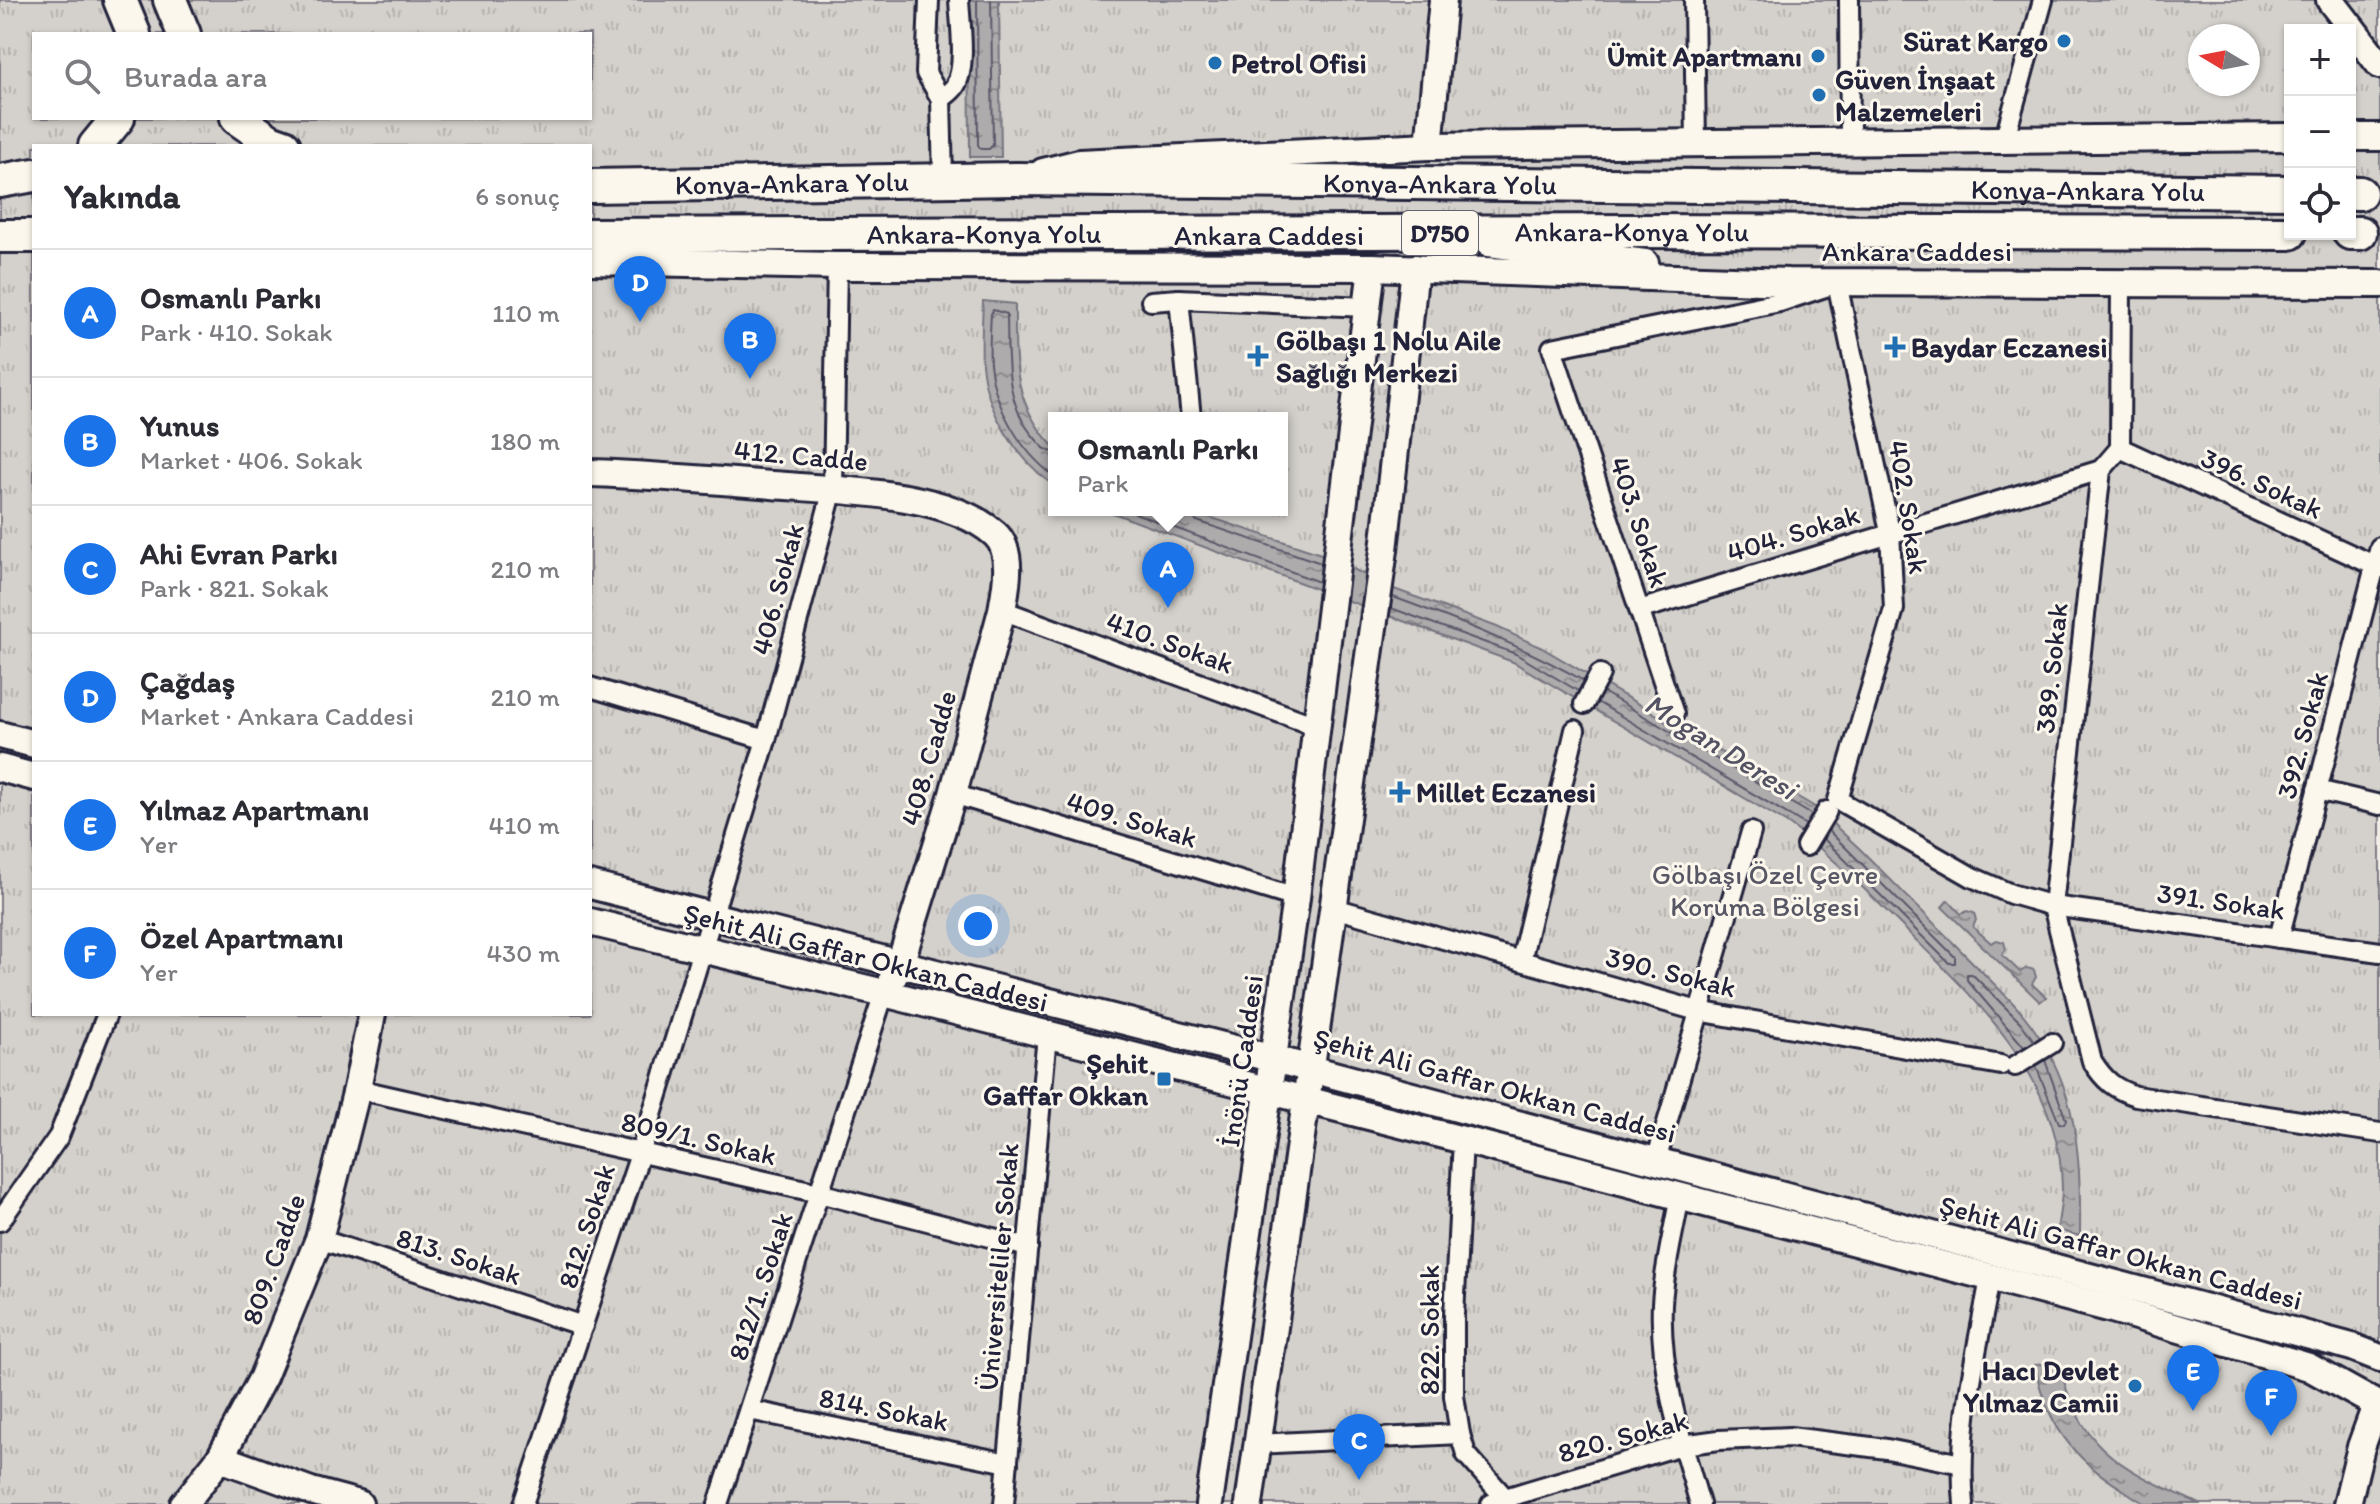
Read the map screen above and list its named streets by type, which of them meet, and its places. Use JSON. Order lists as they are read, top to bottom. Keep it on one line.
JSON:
{"streets":{"highway":["Konya-Ankara Yolu","Ankara-Konya Yolu","D750"],"street":["Ankara Caddesi","412. Cadde","396. Sokak","402. Sokak","403. Sokak","404. Sokak","406. Sokak","410. Sokak","389. Sokak","392. Sokak","408. Cadde","409. Sokak","391. Sokak","Şehit Ali Gaffar Okkan Caddesi","390. Sokak","İnönü Caddesi","809/1. Sokak","812. Sokak","813. Sokak","809. Cadde","Üniversiteliler Sokak","812/1. Sokak","822. Sokak","814. Sokak","820. Sokak"]},"crossings":[["Ankara Caddesi","402. Sokak"],["Ankara Caddesi","403. Sokak"],["Ankara Caddesi","406. Sokak"],["Ankara Caddesi","İnönü Caddesi"],["412. Cadde","406. Sokak"],["412. Cadde","408. Cadde"],["396. Sokak","392. Sokak"],["402. Sokak","403. Sokak"],["402. Sokak","404. Sokak"],["402. Sokak","391. Sokak"],["403. Sokak","404. Sokak"],["404. Sokak","389. Sokak"],["406. Sokak","Şehit Ali Gaffar Okkan Caddesi"],["406. Sokak","812. Sokak"],["410. Sokak","408. Cadde"],["410. Sokak","İnönü Caddesi"],["389. Sokak","391. Sokak"],["392. Sokak","391. Sokak"],["408. Cadde","409. Sokak"],["408. Cadde","Şehit Ali Gaffar Okkan Caddesi"],["408. Cadde","812/1. Sokak"],["409. Sokak","İnönü Caddesi"],["Şehit Ali Gaffar Okkan Caddesi","İnönü Caddesi"],["Şehit Ali Gaffar Okkan Caddesi","812. Sokak"],["Şehit Ali Gaffar Okkan Caddesi","Üniversiteliler Sokak"],["Şehit Ali Gaffar Okkan Caddesi","812/1. Sokak"],["Şehit Ali Gaffar Okkan Caddesi","822. Sokak"],["809/1. Sokak","812. Sokak"],["809/1. Sokak","809. Cadde"],["809/1. Sokak","Üniversiteliler Sokak"],["809/1. Sokak","812/1. Sokak"],["812. Sokak","813. Sokak"],["813. Sokak","809. Cadde"],["Üniversiteliler Sokak","814. Sokak"],["812/1. Sokak","814. Sokak"],["822. Sokak","820. Sokak"]],"water":["Mogan Deresi"],"parks":["Gölbaşı Özel Çevre Koruma Bölgesi"],"places":{"other":["Sürat Kargo","Ümit Apartmanı","Petrol Ofisi","Güven İnşaat Malzemeleri","Hacı Devlet Yılmaz Camii"],"health":["Baydar Eczanesi","Gölbaşı 1 Nolu Aile Sağlığı Merkezi","Millet Eczanesi"],"transit":["Şehit Gaffar Okkan"]},"north":"left","page":{"map_buttons":["+","−"],"search":"Burada ara","heading":["Yakında","6 sonuç"],"list":[{"mark":"A","name":"Osmanlı Parkı","note":"Park · 410. Sokak","value":"110 m"},{"mark":"B","name":"Yunus","note":"Market · 406. Sokak","value":"180 m"},{"mark":"C","name":"Ahi Evran Parkı","note":"Park · 821. Sokak","value":"210 m"},{"mark":"D","name":"Çağdaş","note":"Market · Ankara Caddesi","value":"210 m"},{"mark":"E","name":"Yılmaz Apartmanı","note":"Yer","value":"410 m"},{"mark":"F","name":"Özel Apartmanı","note":"Yer","value":"430 m"}],"pins":["D","B","A","E","F","C"],"popup":["Osmanlı Parkı","Park"]}}
